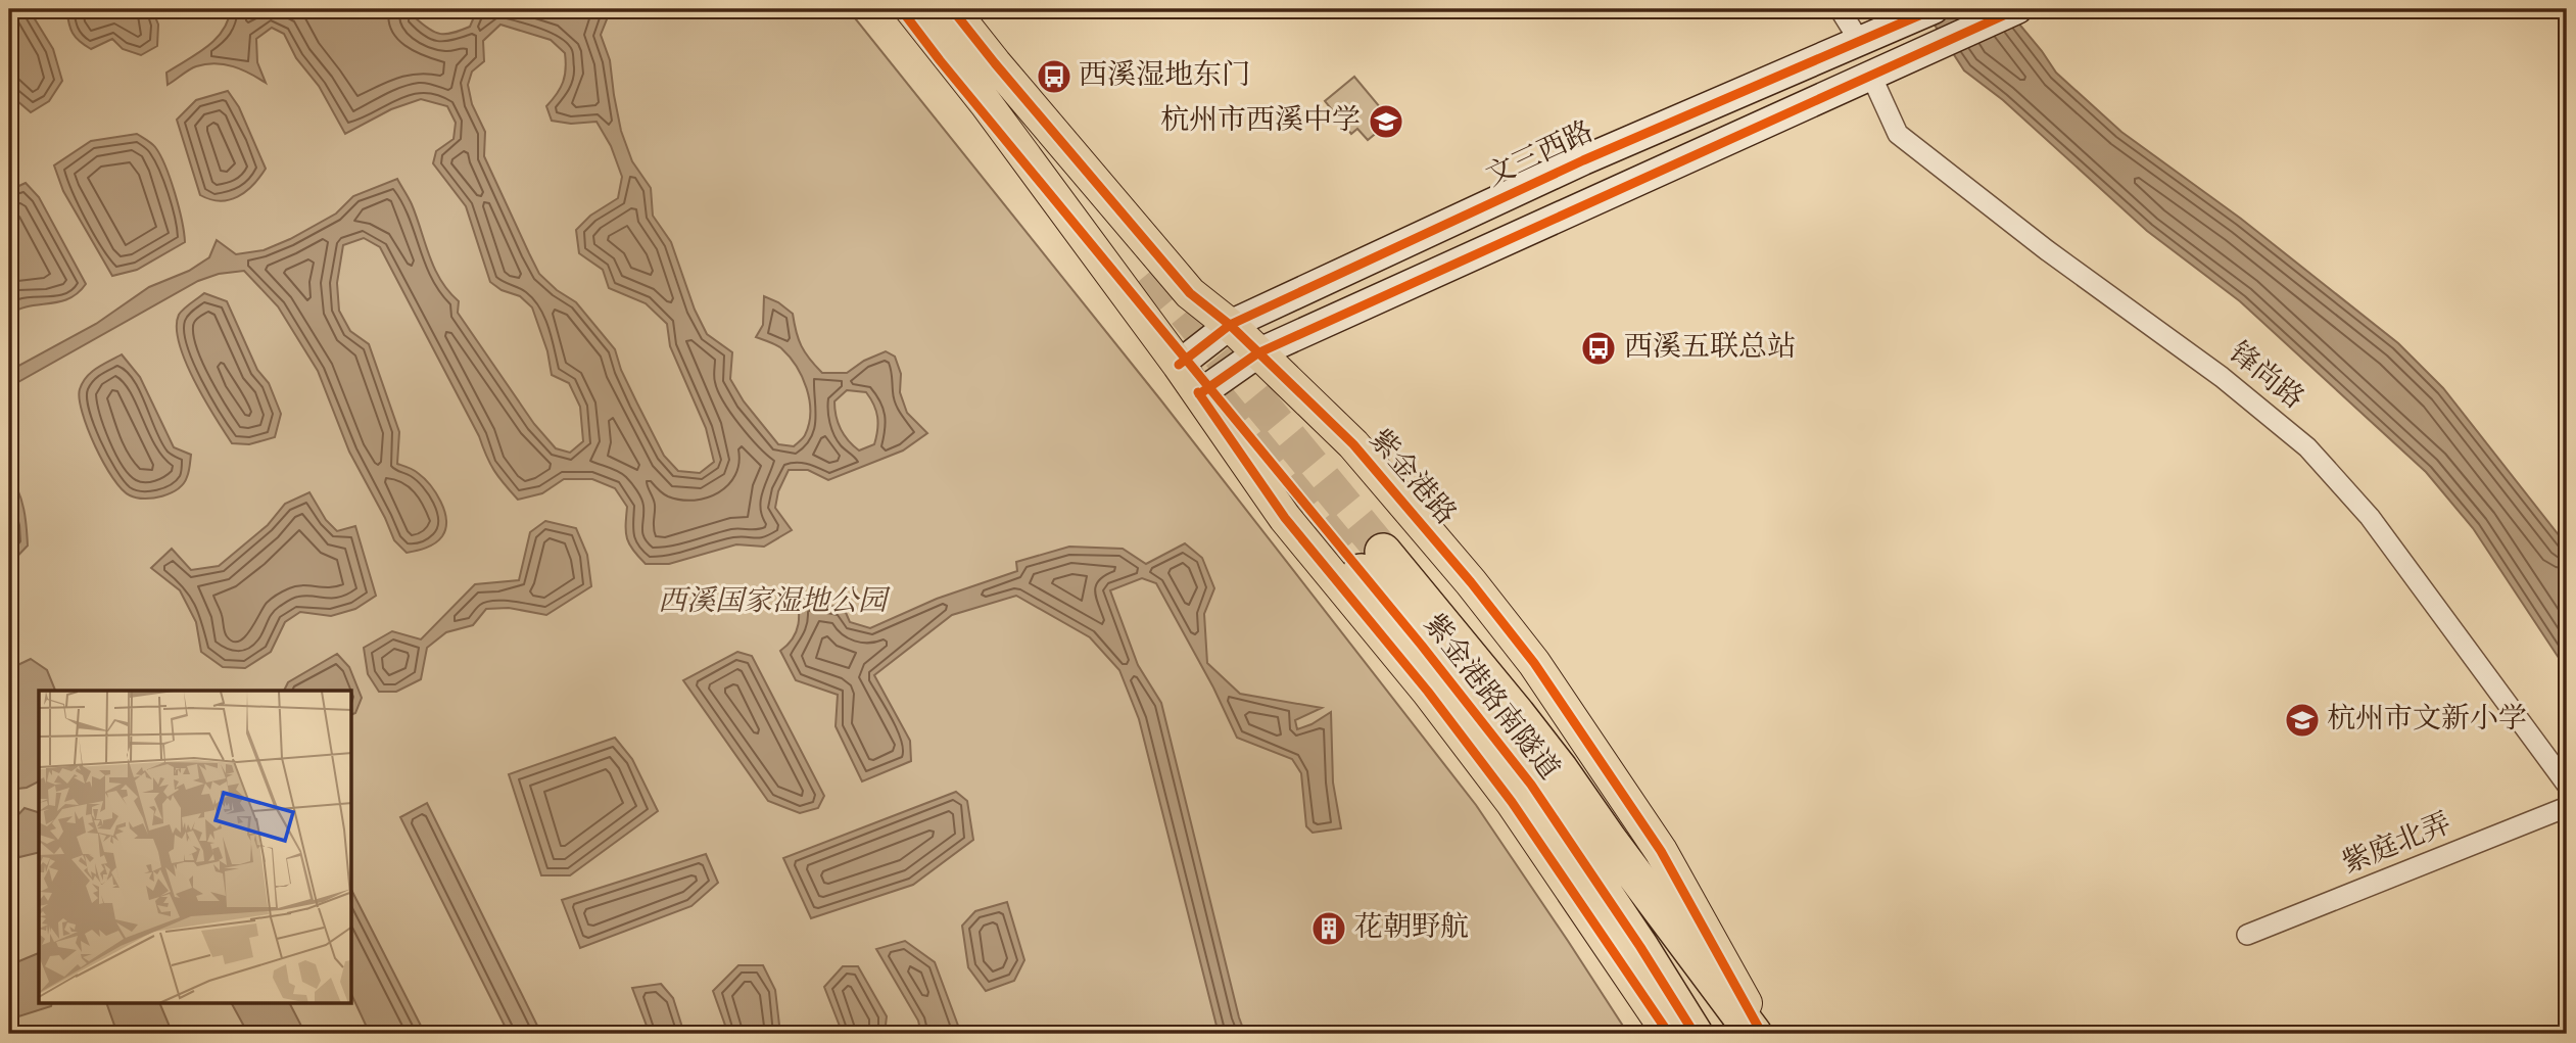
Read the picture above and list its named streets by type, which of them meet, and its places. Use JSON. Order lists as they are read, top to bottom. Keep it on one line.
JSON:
{"streets":{"highway":["紫金港路南隧道"],"main road":["文三西路","紫金港路"],"street":["锋尚路","紫庭北弄"]},"crossings":[["文三西路","紫金港路"]],"parks":["西溪国家湿地公园"],"places":{"bus stop":["西溪湿地东门","西溪五联总站"],"school or university":["杭州市西溪中学","杭州市文新小学"],"building":["花朝野航"]}}
